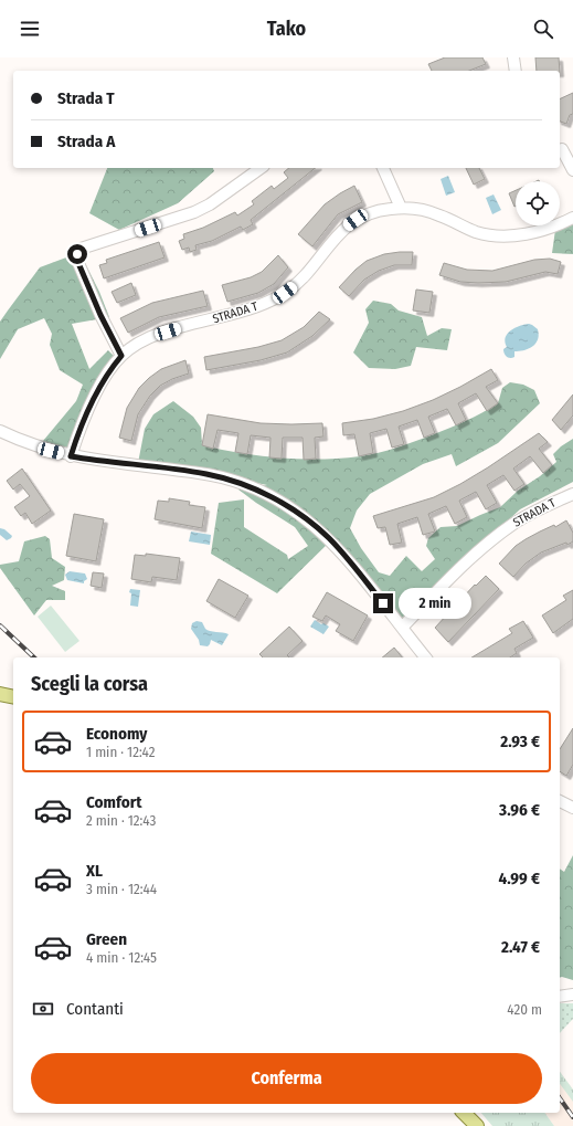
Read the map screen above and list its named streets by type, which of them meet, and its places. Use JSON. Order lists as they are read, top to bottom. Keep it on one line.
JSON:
{"streets":{"street":["STRADA T"]},"page":{"header":"Tako","banner":["Strada T","Strada A"],"bubble":"2 min","heading":"Scegli la corsa","list":[{"name":"Economy","note":"1 min · 12:42","value":"2.93 €"},{"name":"Comfort","note":"2 min · 12:43","value":"3.96 €"},{"name":"XL","note":"3 min · 12:44","value":"4.99 €"},{"name":"Green","note":"4 min · 12:45","value":"2.47 €"}],"pay":["Contanti","420 m"],"buttons":"Conferma"}}
